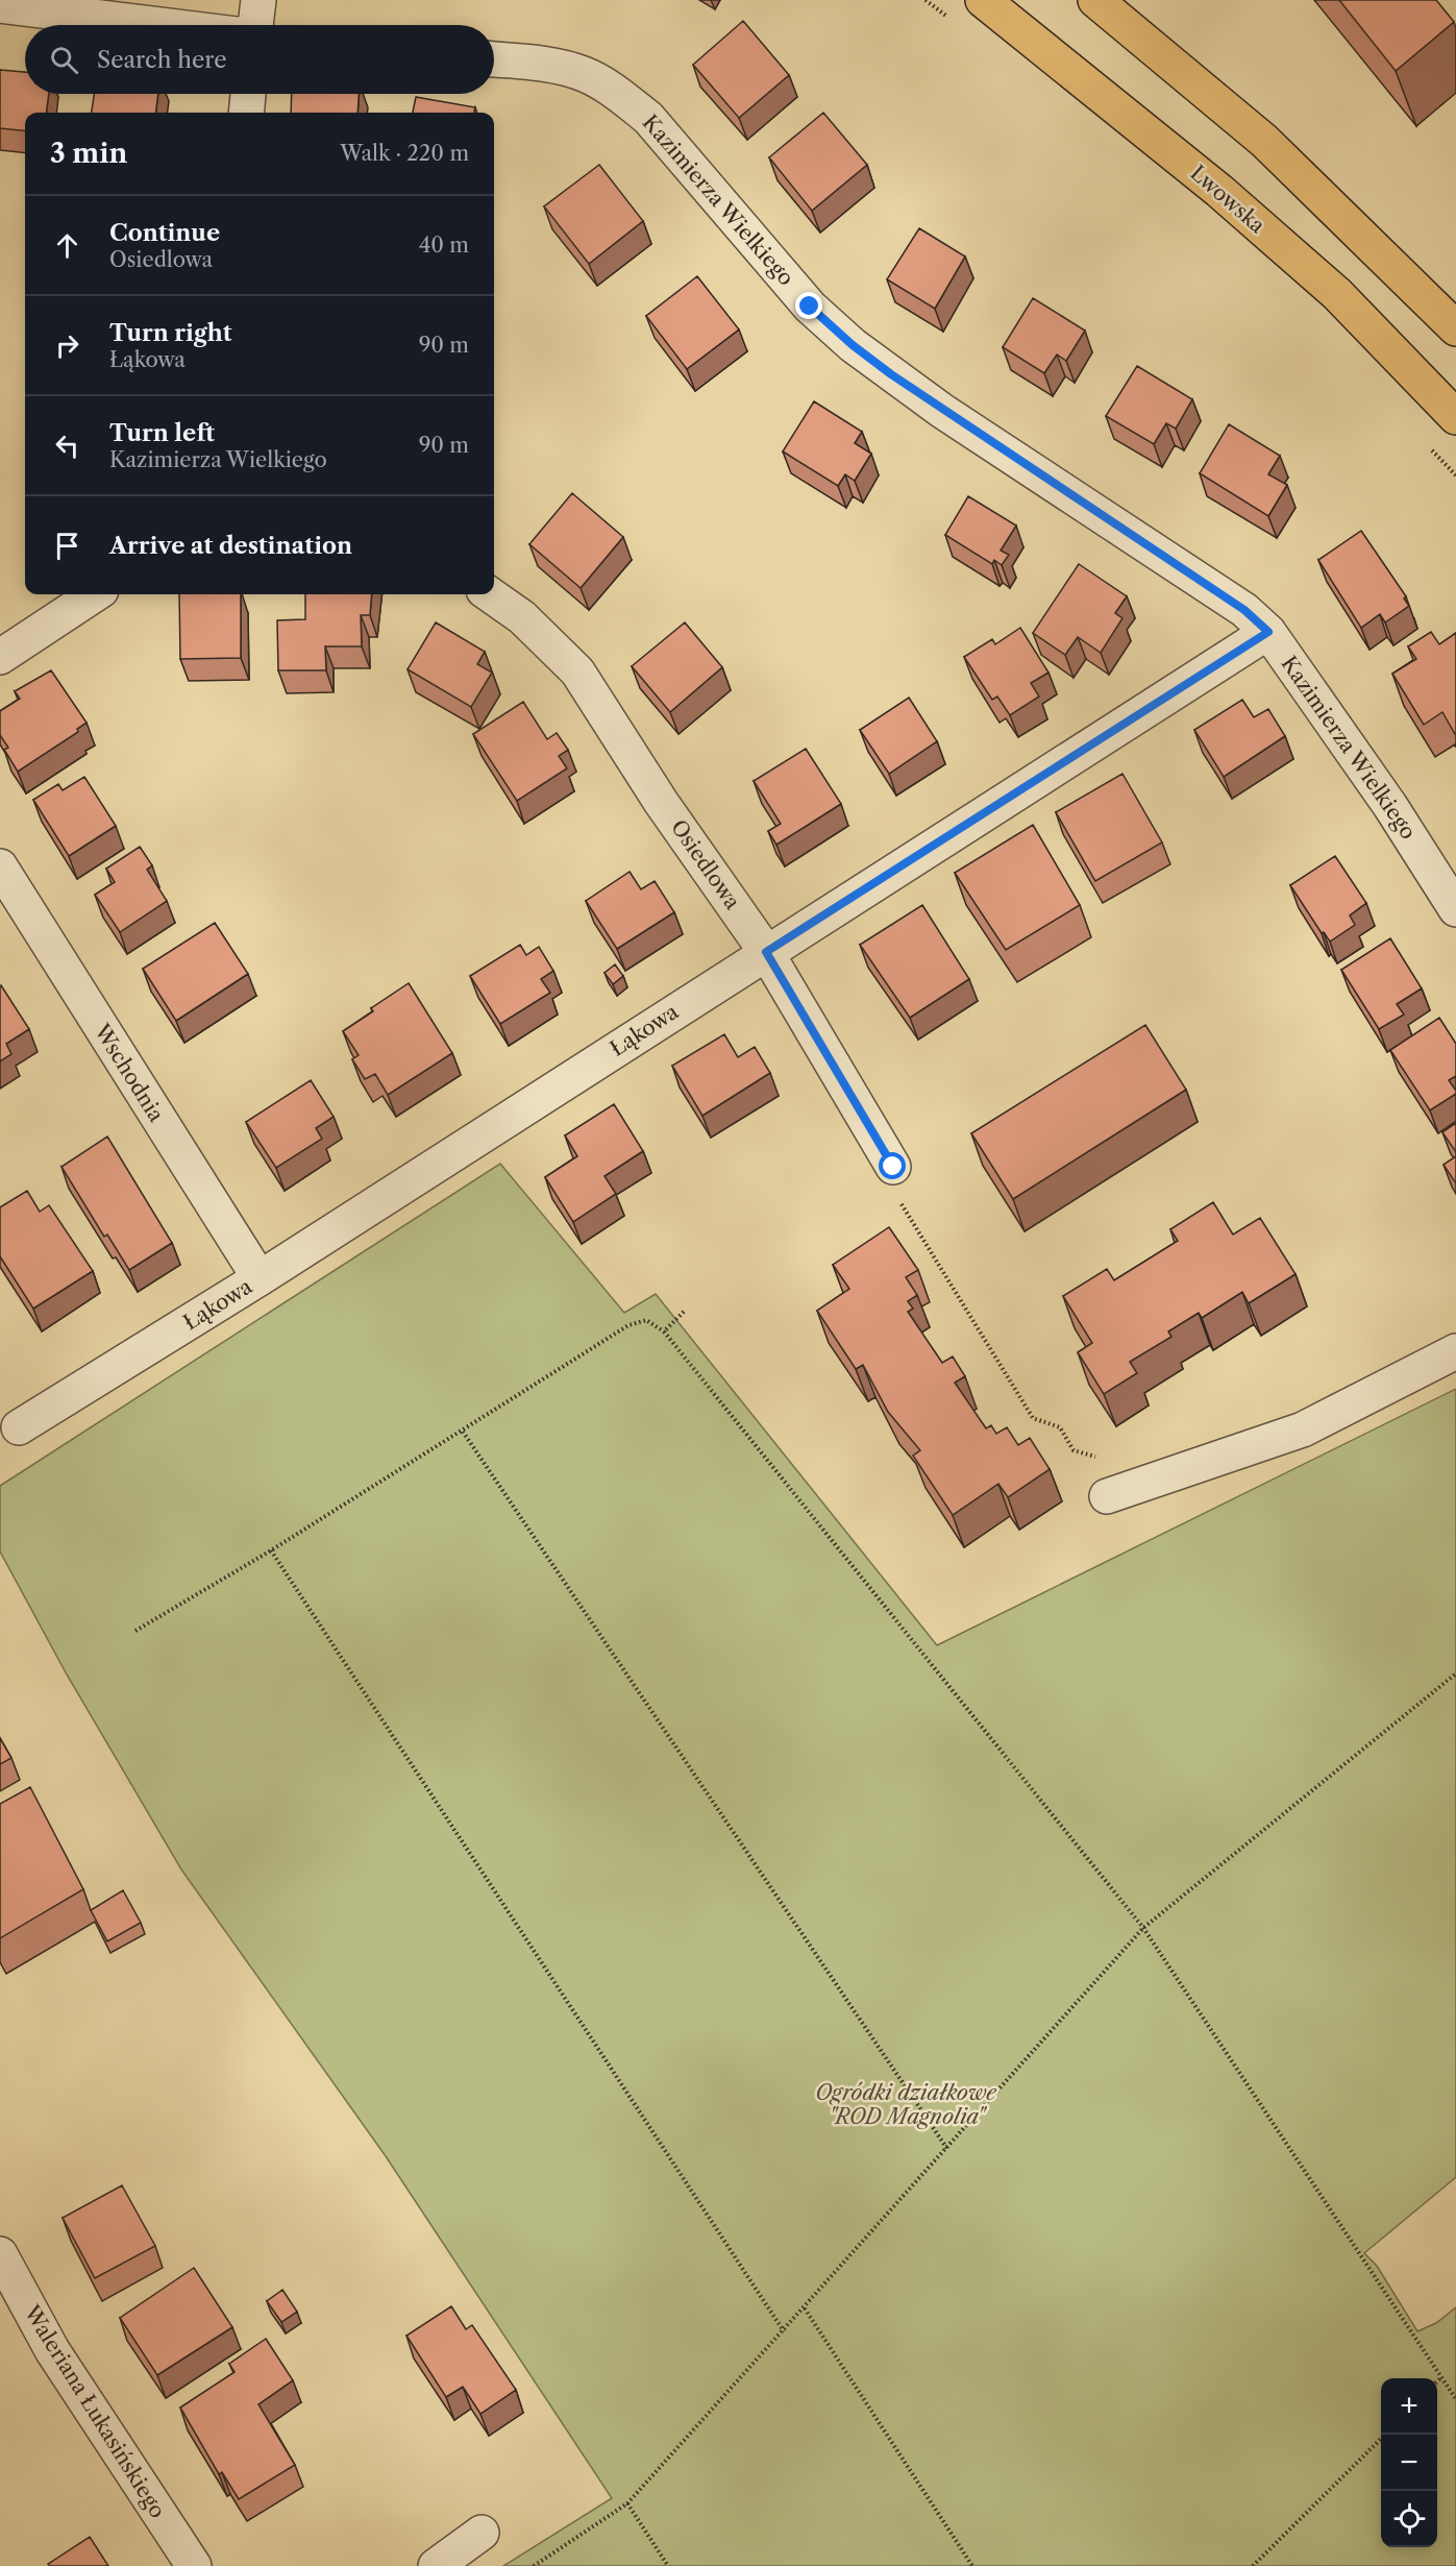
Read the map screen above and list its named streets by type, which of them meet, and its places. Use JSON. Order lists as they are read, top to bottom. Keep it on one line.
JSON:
{"streets":{"main road":["Lwowska"],"street":["Kazimierza Wielkiego","Osiedlowa","Łąkowa","Wschodnia","Waleriana Łukasińskiego"]},"crossings":[["Kazimierza Wielkiego","Łąkowa"],["Osiedlowa","Łąkowa"],["Łąkowa","Wschodnia"]],"parks":["Ogródki działkowe \"ROD Magnolia\""],"page":{"search":"Search here","heading":["3 min","Walk · 220 m"],"list":[["Continue","Osiedlowa","40 m"],["Turn right","Łąkowa","90 m"],["Turn left","Kazimierza Wielkiego","90 m"],"Arrive at destination"],"map_buttons":["+","−"]}}
